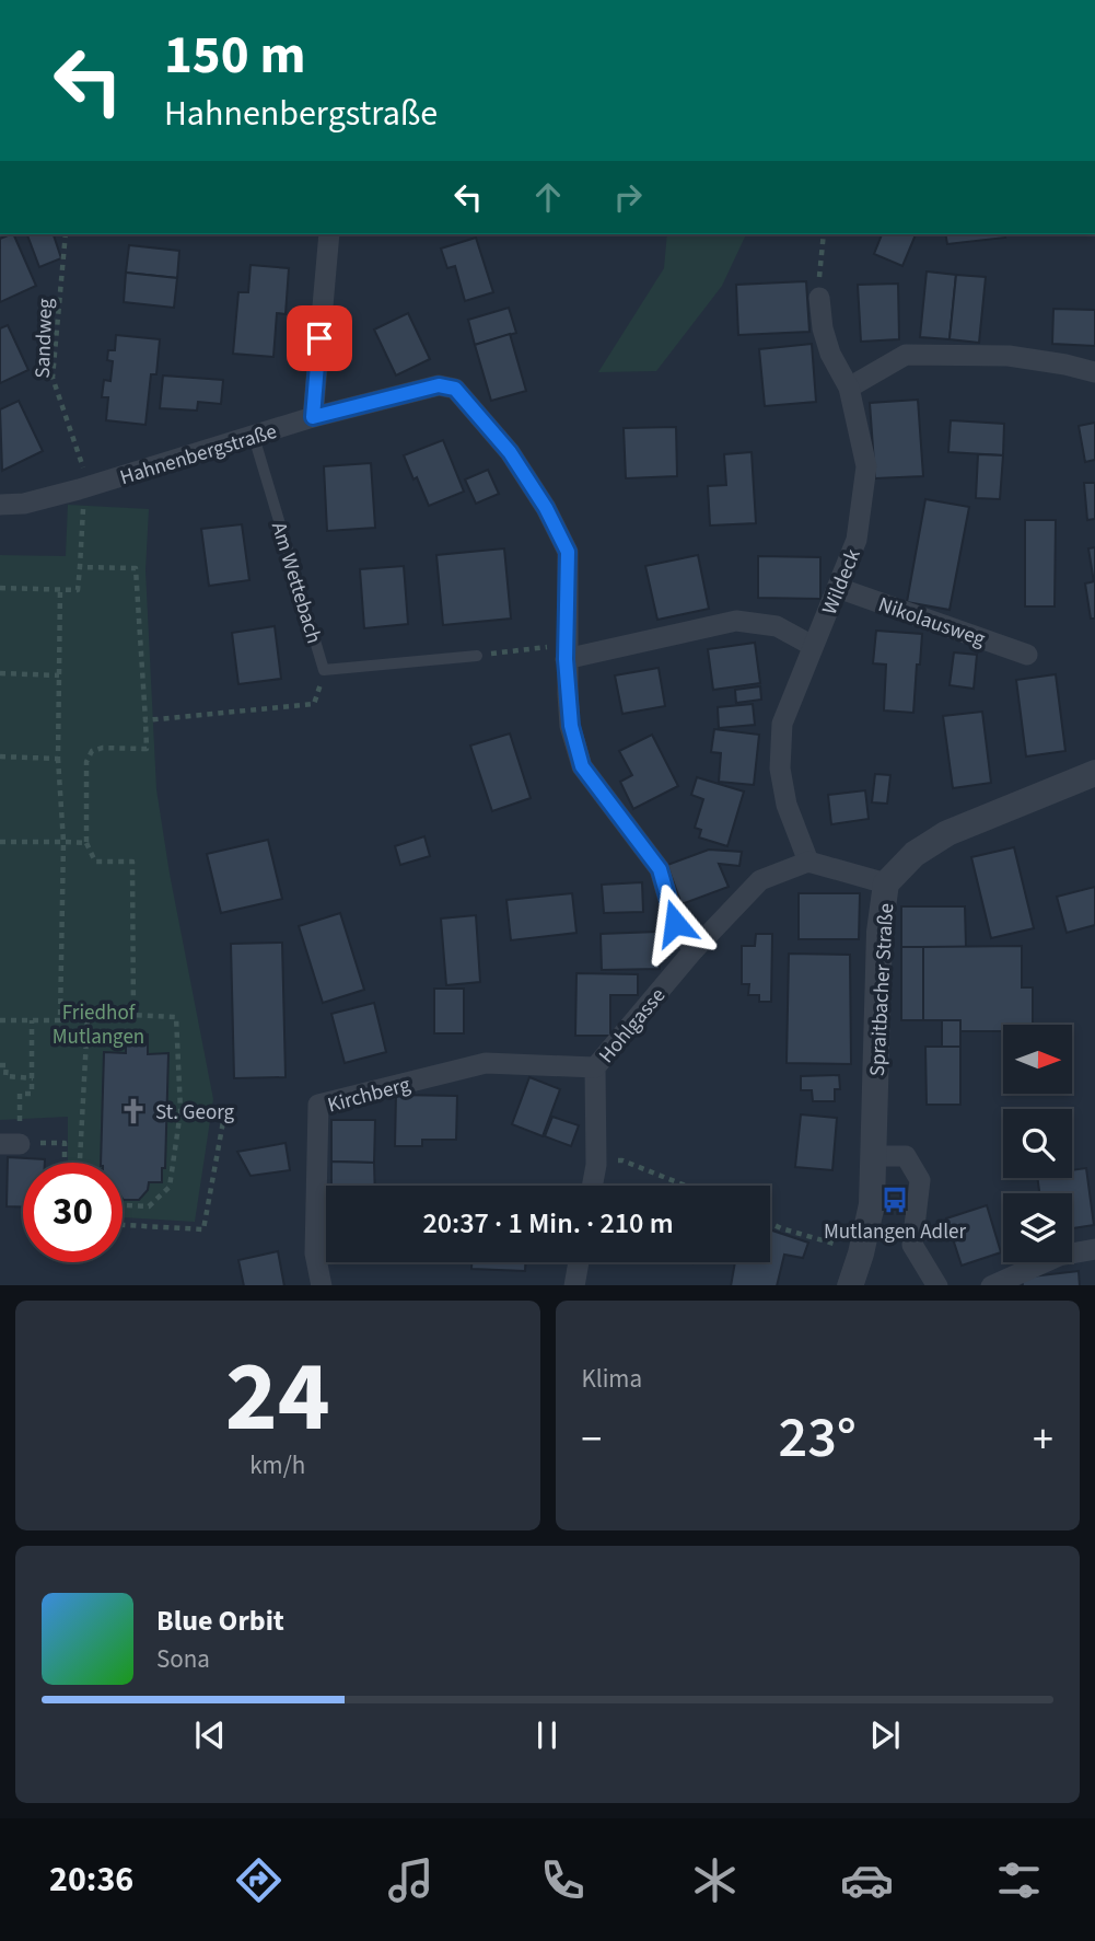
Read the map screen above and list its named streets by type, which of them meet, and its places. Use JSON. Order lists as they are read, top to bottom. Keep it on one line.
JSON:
{"streets":{"street":["Hahnenbergstraße","Wildeck","Nikolausweg","Spraitbacher Straße","Hohlgasse","Kirchberg"],"lane":["Am Wettebach"],"path":["Sandweg"]},"crossings":[["Sandweg","Hahnenbergstraße"],["Hahnenbergstraße","Am Wettebach"],["Hahnenbergstraße","Hohlgasse"],["Wildeck","Nikolausweg"],["Hohlgasse","Kirchberg"]],"parks":["Friedhof Mutlangen"],"places":{"church":["St. Georg"],"bus stop":["Mutlangen Adler"]},"north":"right","page":{"turn":["150 m","Hahnenbergstraße"],"limit":"30","trip":"20:37 · 1 Min. · 210 m","tile":[["24","km/h"],"Klima"],"heat":["−","23°","+"],"song":["Blue Orbit","Sona"],"tabs":"20:36"}}
